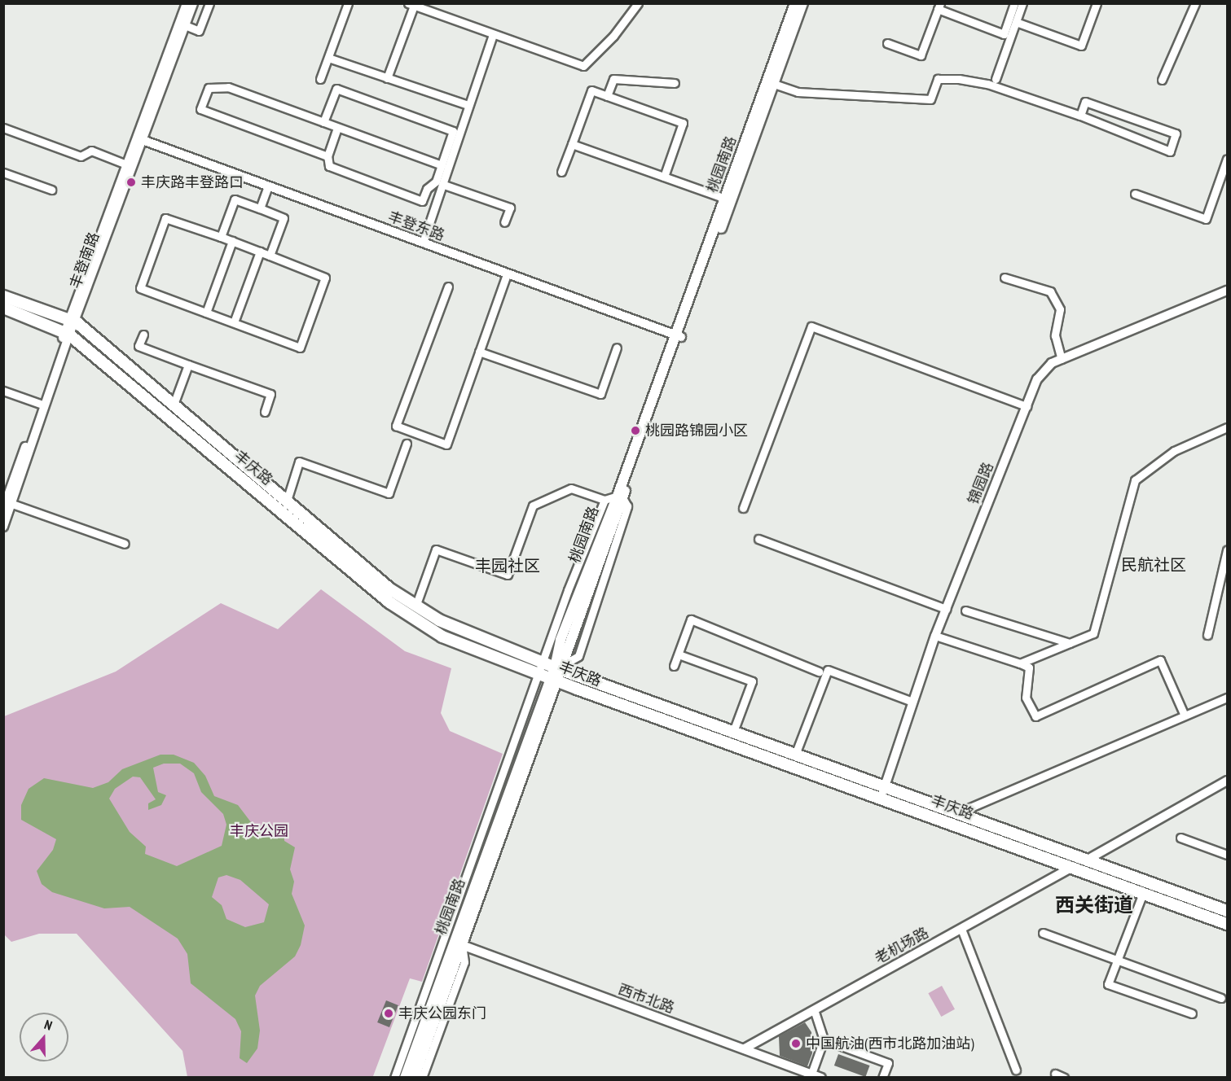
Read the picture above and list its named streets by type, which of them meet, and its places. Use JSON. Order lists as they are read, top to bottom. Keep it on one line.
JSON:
{"streets":{"main road":["桃园南路","丰庆路"],"street":["丰登东路","丰登南路","锦园路","老机场路","西市北路"]},"crossings":[["桃园南路","丰登东路"],["桃园南路","丰庆路"],["桃园南路","西市北路"],["丰登东路","丰登南路"],["丰登南路","丰庆路"],["丰庆路","锦园路"],["丰庆路","老机场路"],["老机场路","西市北路"]],"districts":["民航社区","丰园社区","西关街道"],"parks":["丰庆公园"],"places":["丰庆路丰登路口","桃园路锦园小区","丰庆公园东门","中国航油(西市北路加油站)"],"north":"top"}
